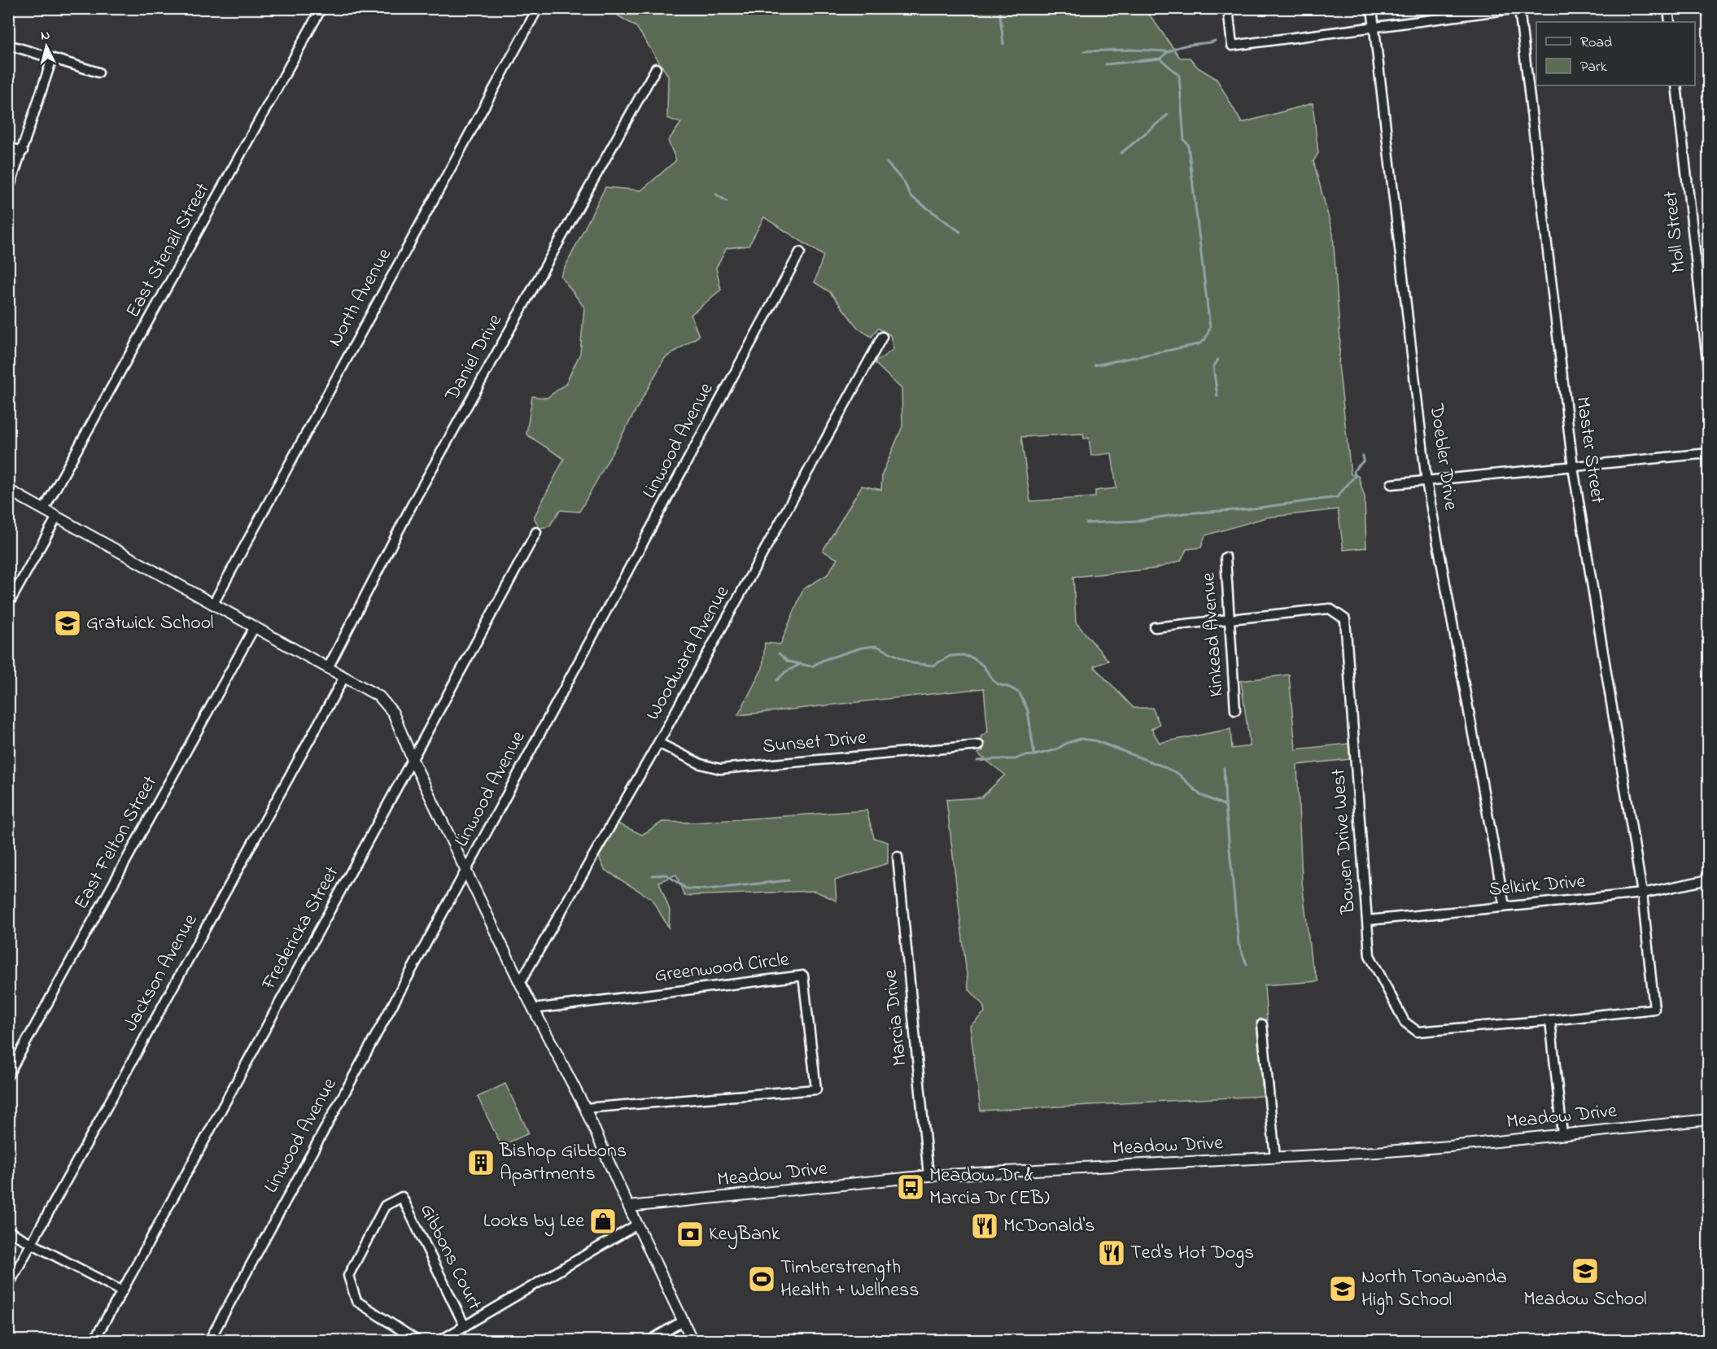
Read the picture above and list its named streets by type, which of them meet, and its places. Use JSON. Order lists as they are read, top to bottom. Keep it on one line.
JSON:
{"streets":{"street":["Moll Street","East Stenzil Street","North Avenue","Daniel Drive","Linwood Avenue","Master Street","Doebler Drive","Kinkead Avenue","Woodward Avenue","Sunset Drive","Bowen Drive West","East Felton Street","Selkirk Drive","Fredericka Street","Greenwood Circle","Jackson Avenue","Marcia Drive","Meadow Drive","Gibbons Court"]},"crossings":[["Master Street","Bowen Drive West"],["Master Street","Selkirk Drive"],["Doebler Drive","Selkirk Drive"],["Kinkead Avenue","Bowen Drive West"],["Woodward Avenue","Sunset Drive"],["Bowen Drive West","Selkirk Drive"],["Marcia Drive","Meadow Drive"]],"places":{"school or university":["Gratwick School","Meadow School","North Tonawanda High School"],"building":["Bishop Gibbons Apartments"],"bus stop":["Meadow Dr & Marcia Dr (EB)"],"shop":["Looks by Lee"],"restaurant":["McDonald's","Ted's Hot Dogs"],"bank":["KeyBank"],"sports":["Timberstrength Health + Wellness"]},"legend":["Road","Park"],"north":"top"}
